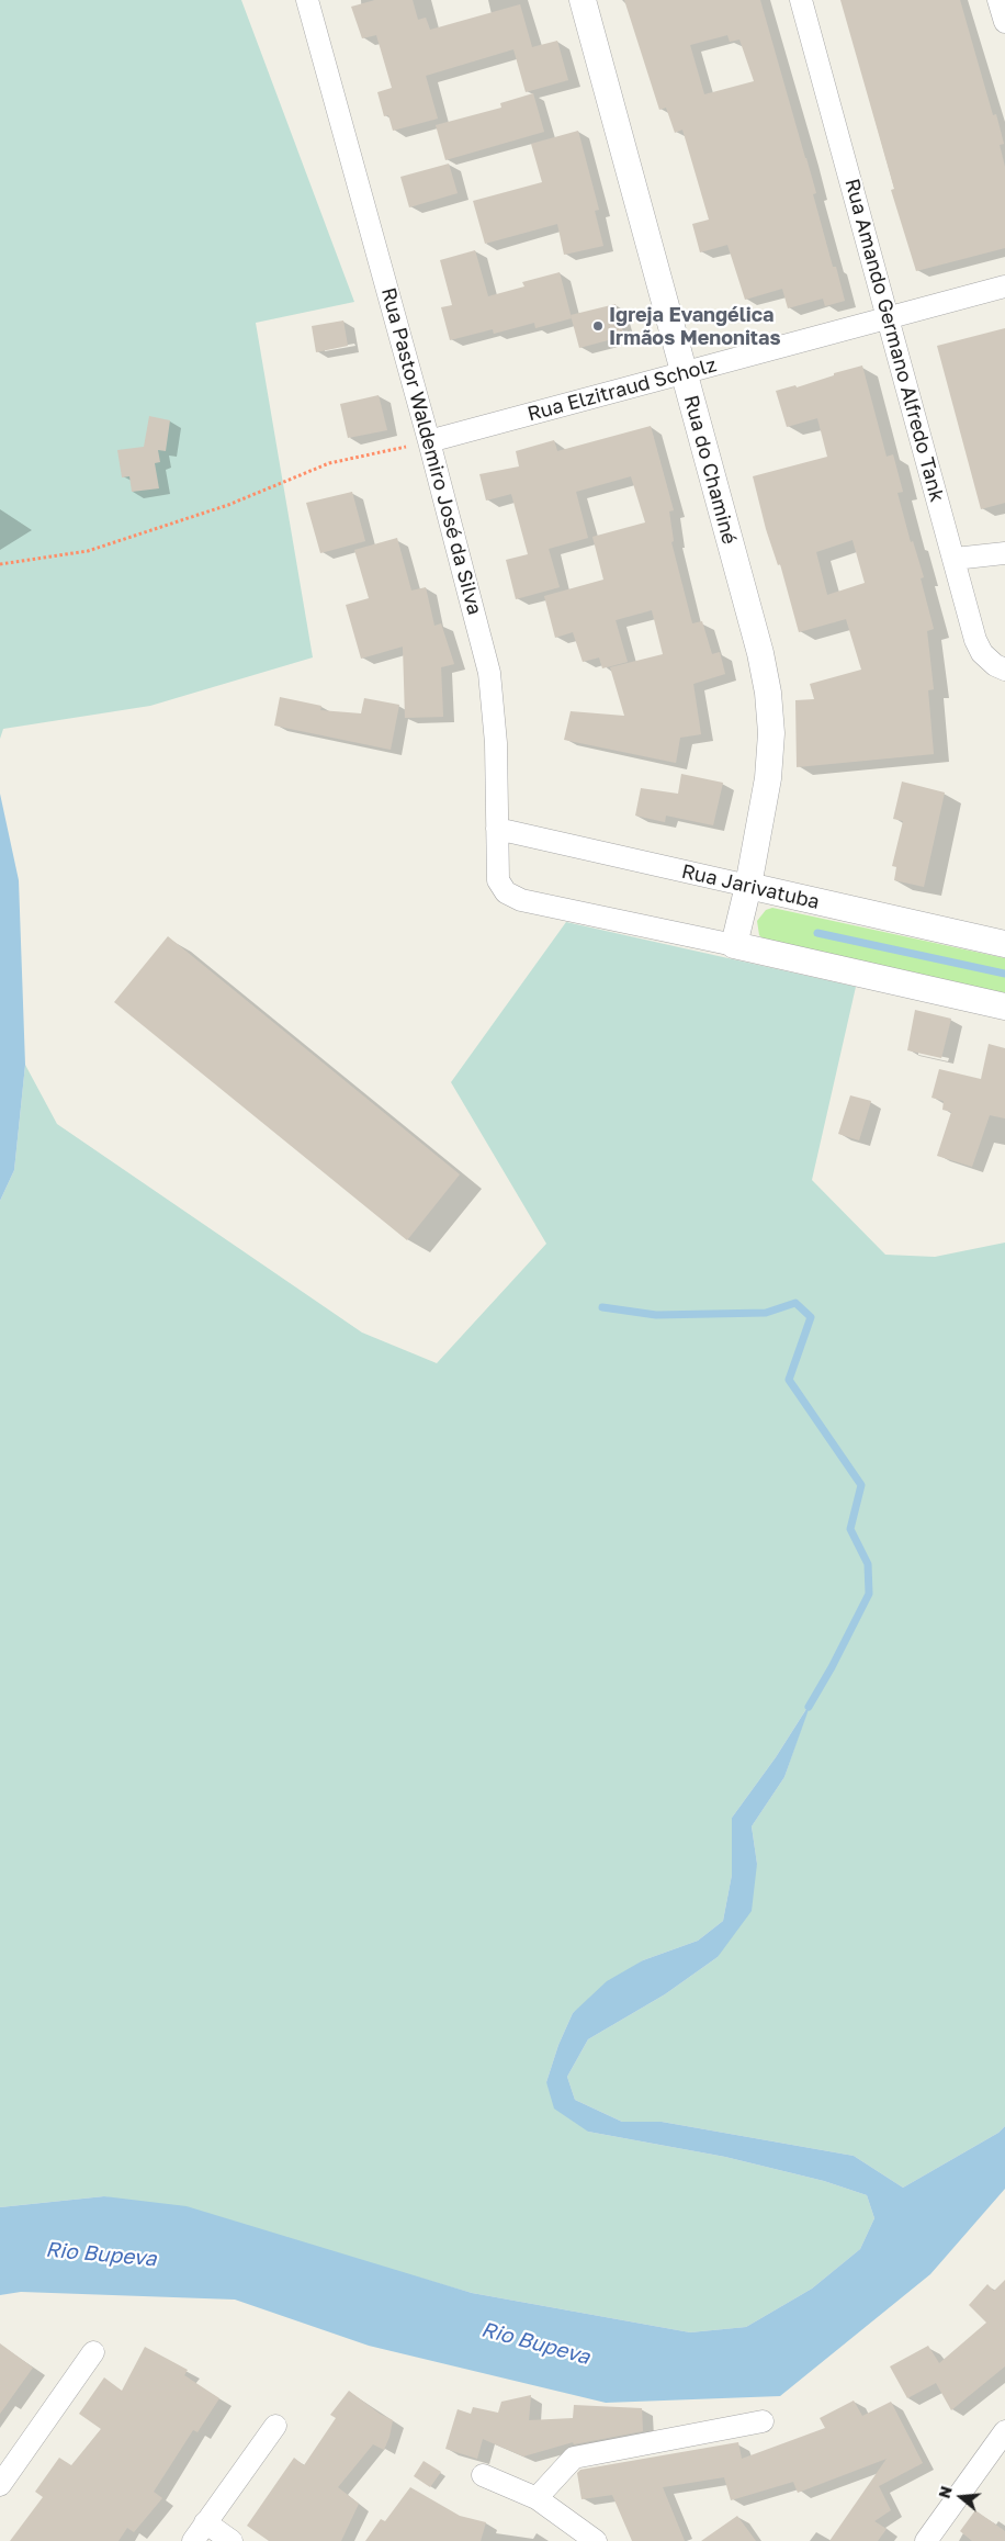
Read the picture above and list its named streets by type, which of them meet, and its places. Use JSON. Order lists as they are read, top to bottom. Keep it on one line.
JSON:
{"streets":{"street":["Rua Amando Germano Alfredo Tank","Rua Elzitraud Scholz","Rua Pastor Waldemiro José da Silva","Rua do Chaminé","Rua Jarivatuba"]},"crossings":[["Rua Amando Germano Alfredo Tank","Rua Elzitraud Scholz"],["Rua Elzitraud Scholz","Rua Pastor Waldemiro José da Silva"],["Rua Elzitraud Scholz","Rua do Chaminé"],["Rua Pastor Waldemiro José da Silva","Rua do Chaminé"],["Rua Pastor Waldemiro José da Silva","Rua Jarivatuba"],["Rua do Chaminé","Rua Jarivatuba"]],"water":["Rio Bupeva"],"places":["Igreja Evangélica Irmãos Menonitas"],"north":"left"}
